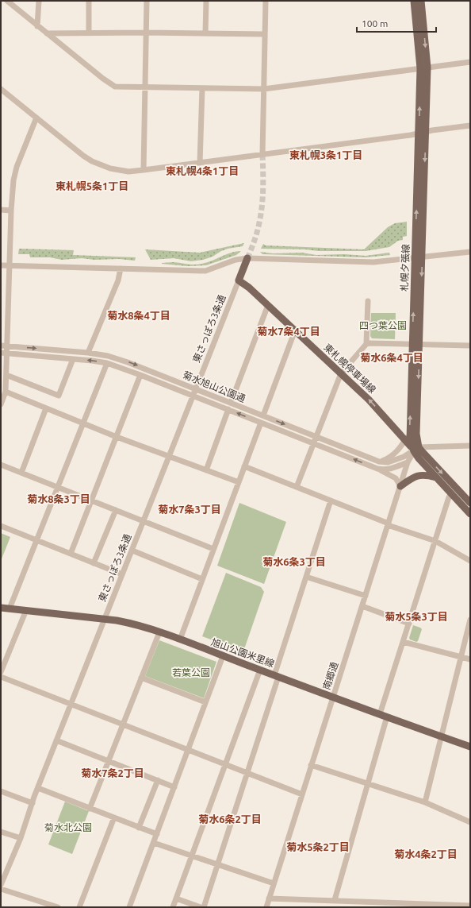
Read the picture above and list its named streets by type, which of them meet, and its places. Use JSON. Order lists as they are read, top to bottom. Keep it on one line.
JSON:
{"streets":{"main road":["札幌夕張線","東さっぽろ3条通","東札幌停車場線","旭山公園米里線"],"street":["菊水旭山公園通","南郷通"]},"crossings":[["札幌夕張線","東札幌停車場線"],["札幌夕張線","菊水旭山公園通"],["札幌夕張線","南郷通"],["東さっぽろ3条通","東札幌停車場線"],["東さっぽろ3条通","菊水旭山公園通"],["東さっぽろ3条通","旭山公園米里線"],["東札幌停車場線","菊水旭山公園通"],["東札幌停車場線","南郷通"],["菊水旭山公園通","南郷通"],["旭山公園米里線","南郷通"]],"one_way":["東札幌停車場線"],"districts":["東札幌3条1丁目","東札幌4条1丁目","東札幌5条1丁目","菊水8条4丁目","菊水7条4丁目","菊水6条4丁目","菊水8条3丁目","菊水7条3丁目","菊水6条3丁目","菊水5条3丁目","菊水7条2丁目","菊水6条2丁目","菊水5条2丁目","菊水4条2丁目"],"parks":["四つ葉公園","若葉公園","菊水北公園"],"scale_bar":"100 m"}
